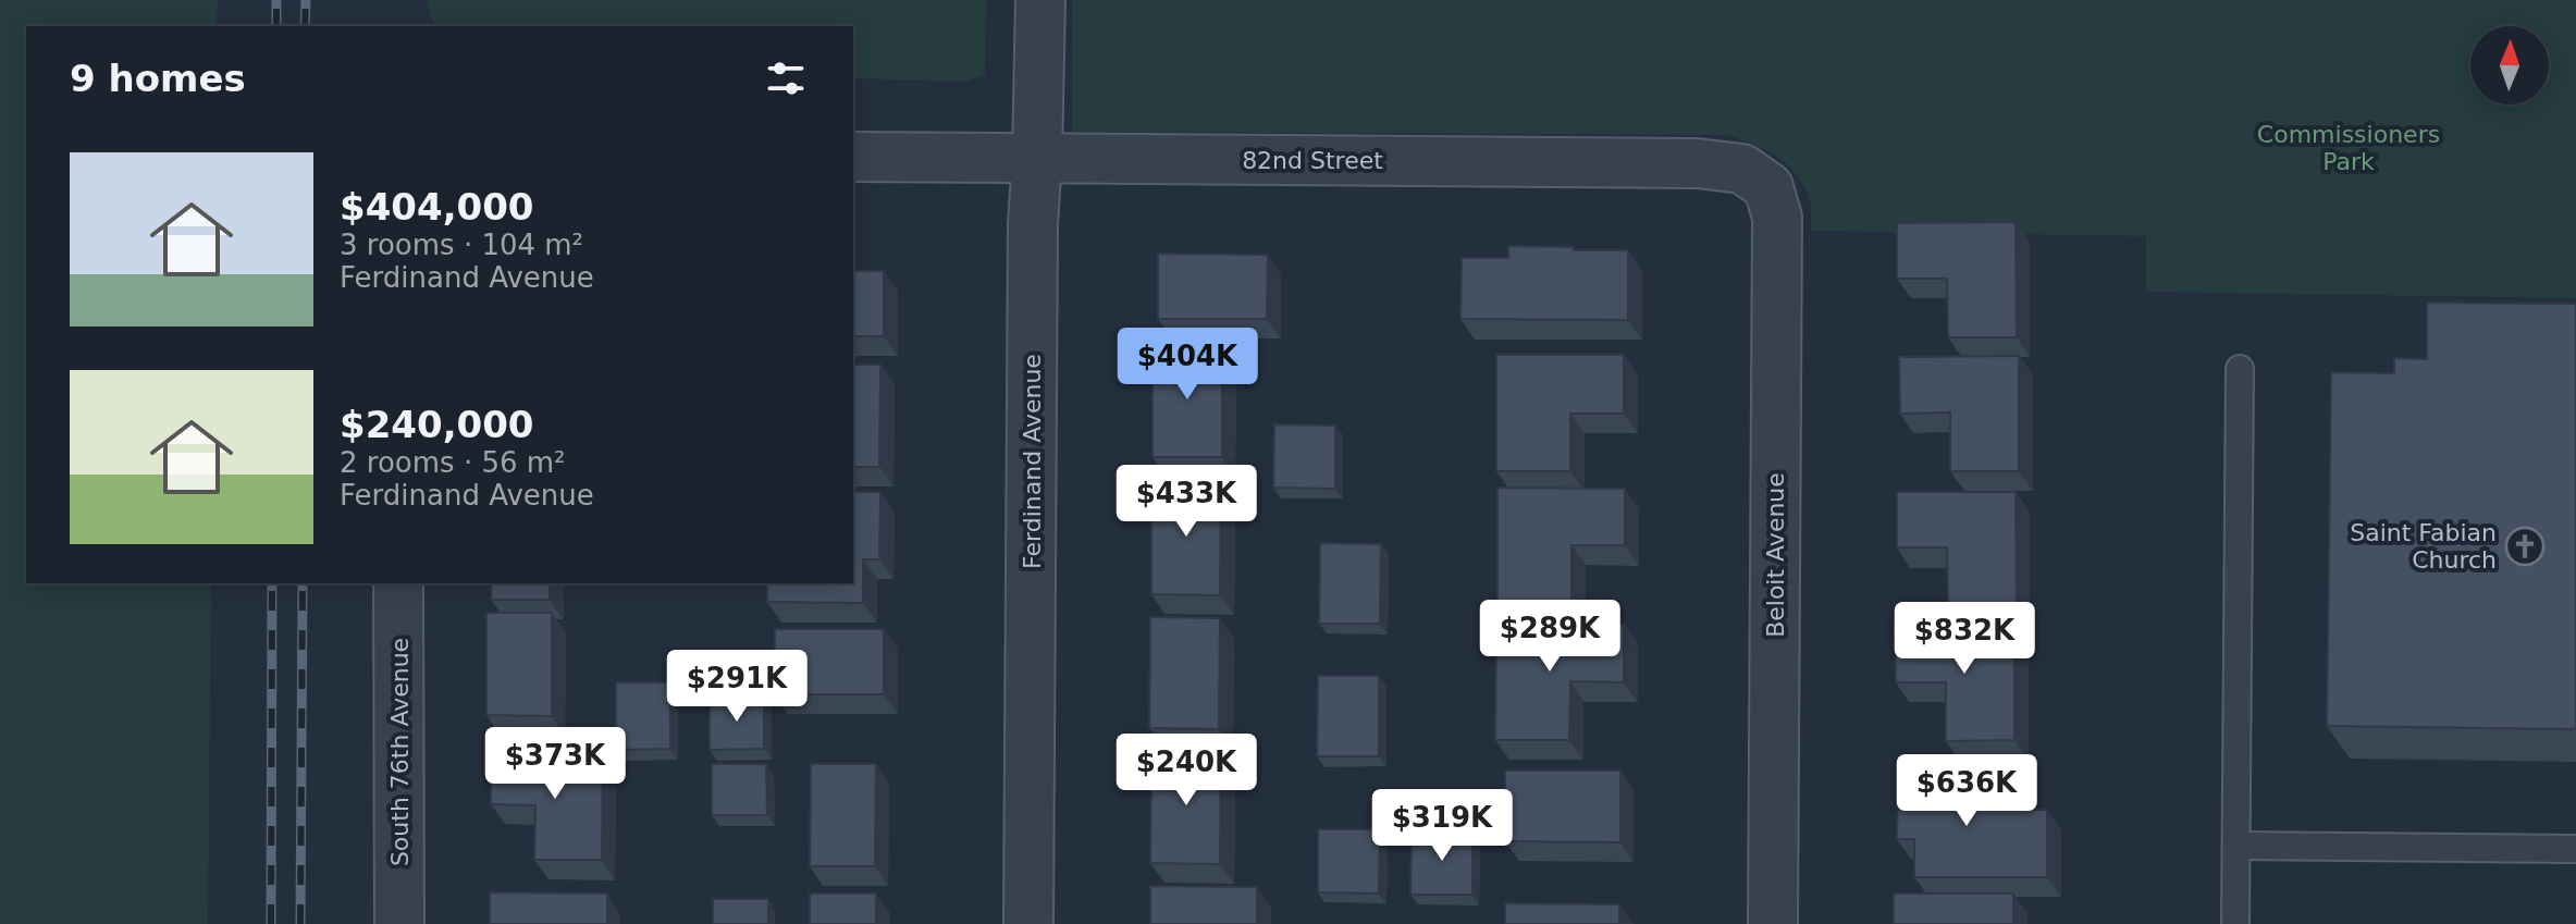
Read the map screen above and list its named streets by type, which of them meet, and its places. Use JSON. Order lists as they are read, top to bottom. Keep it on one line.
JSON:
{"streets":{"street":["82nd Street","Ferdinand Avenue","Beloit Avenue","South 76th Avenue"]},"crossings":[["82nd Street","Ferdinand Avenue"],["82nd Street","Beloit Avenue"]],"parks":["Commissioners Park"],"places":{"church":["Saint Fabian Church"]},"north":"top","page":{"heading":"9 homes","list":[{"name":"$404,000","note":"3 rooms · 104 m² · Ferdinand Avenue"},{"name":"$240,000","note":"2 rooms · 56 m² · Ferdinand Avenue"}],"price":["$404K","$433K","$289K","$832K","$291K","$373K","$240K","$636K","$319K"]}}
